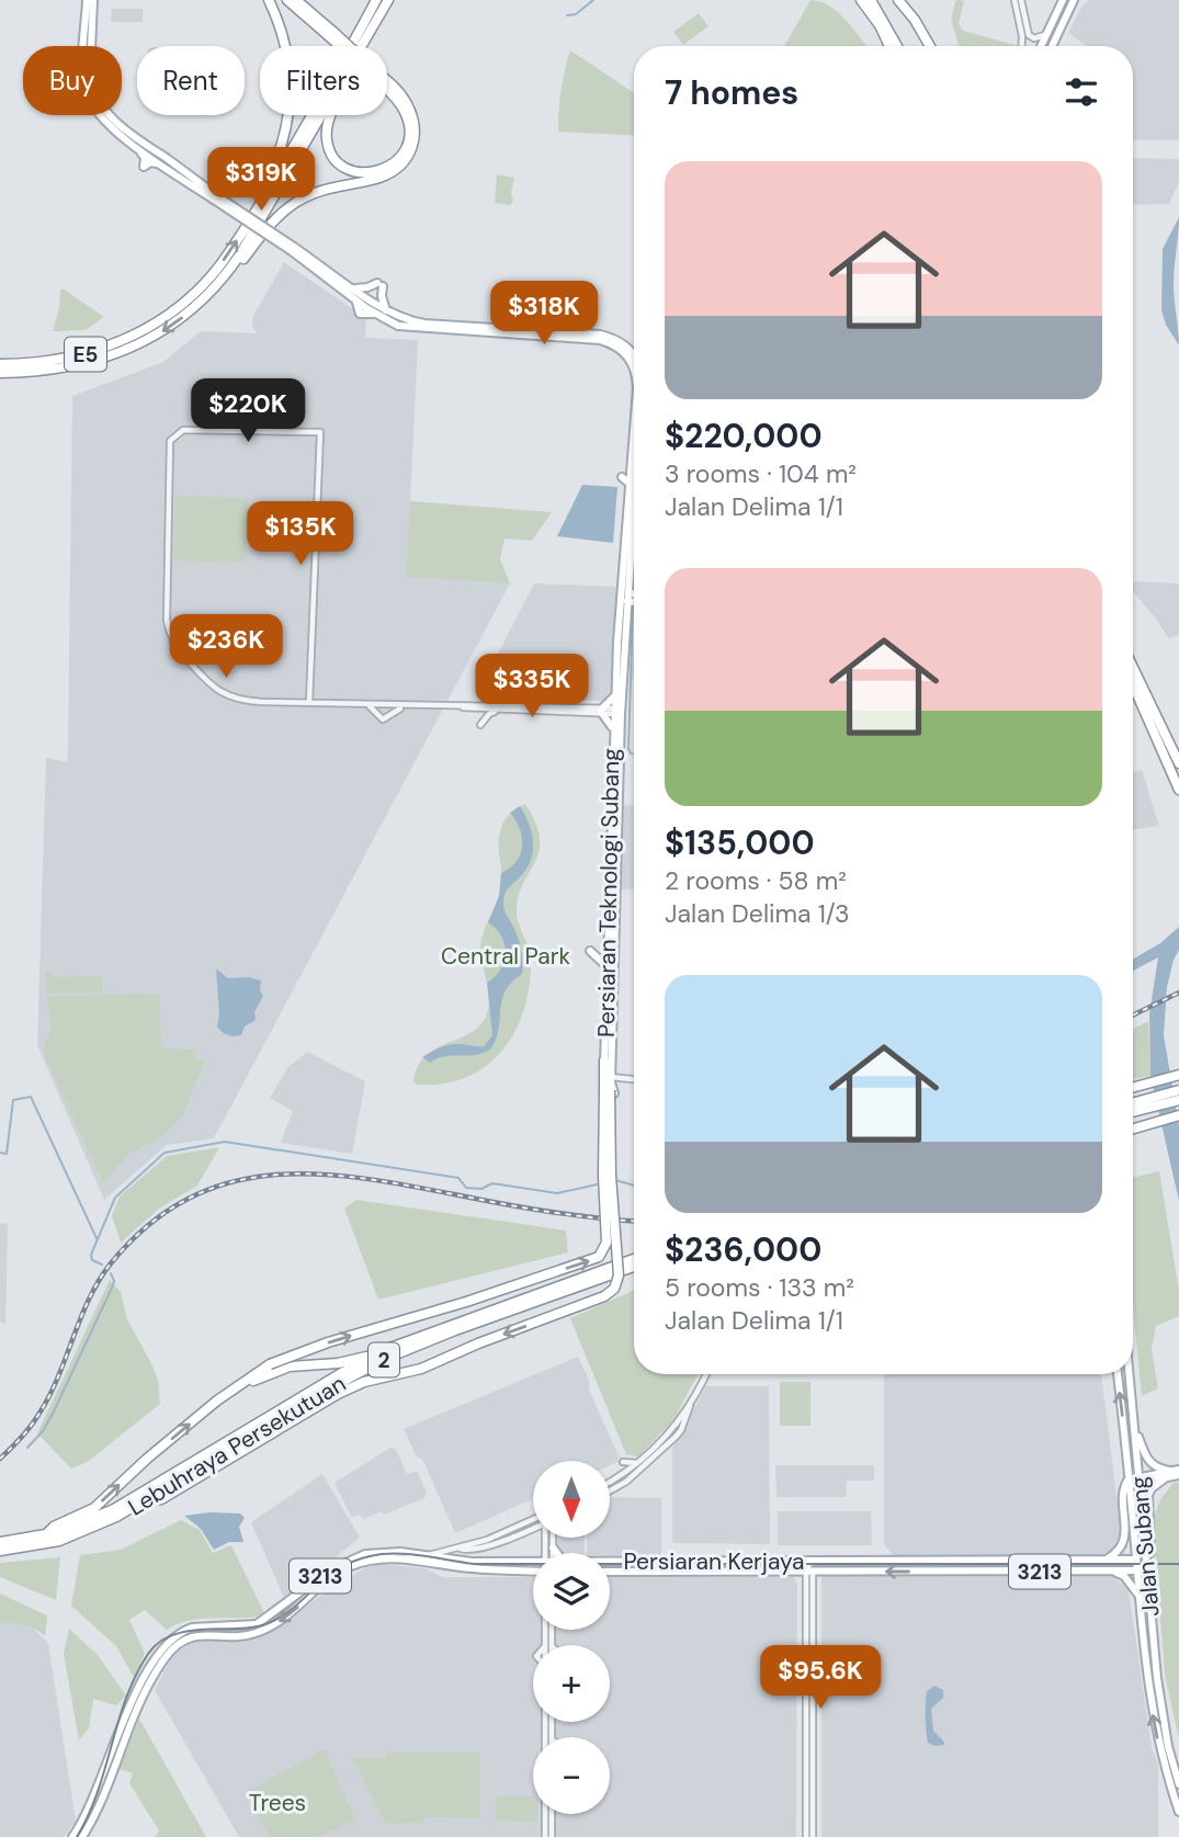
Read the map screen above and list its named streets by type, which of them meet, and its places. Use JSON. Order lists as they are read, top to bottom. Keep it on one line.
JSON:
{"streets":{"highway":["E5","2","Lebuhraya Persekutuan"],"main road":["Persiaran Teknologi Subang","Jalan Subang","Persiaran Kerjaya","3213"]},"crossings":[["Jalan Subang","3213"],["Persiaran Kerjaya","3213"]],"parks":["Central Park","Trees"],"north":"bottom","page":{"chip":["Buy","Rent","Filters"],"heading":"7 homes","list":[{"name":"$220,000","note":"3 rooms · 104 m² · Jalan Delima 1/1"},{"name":"$135,000","note":"2 rooms · 58 m² · Jalan Delima 1/3"},{"name":"$236,000","note":"5 rooms · 133 m² · Jalan Delima 1/1"}],"price":["$319K","$318K","$220K","$135K","$236K","$335K","$95.6K"],"map_buttons":["+","−"]}}
